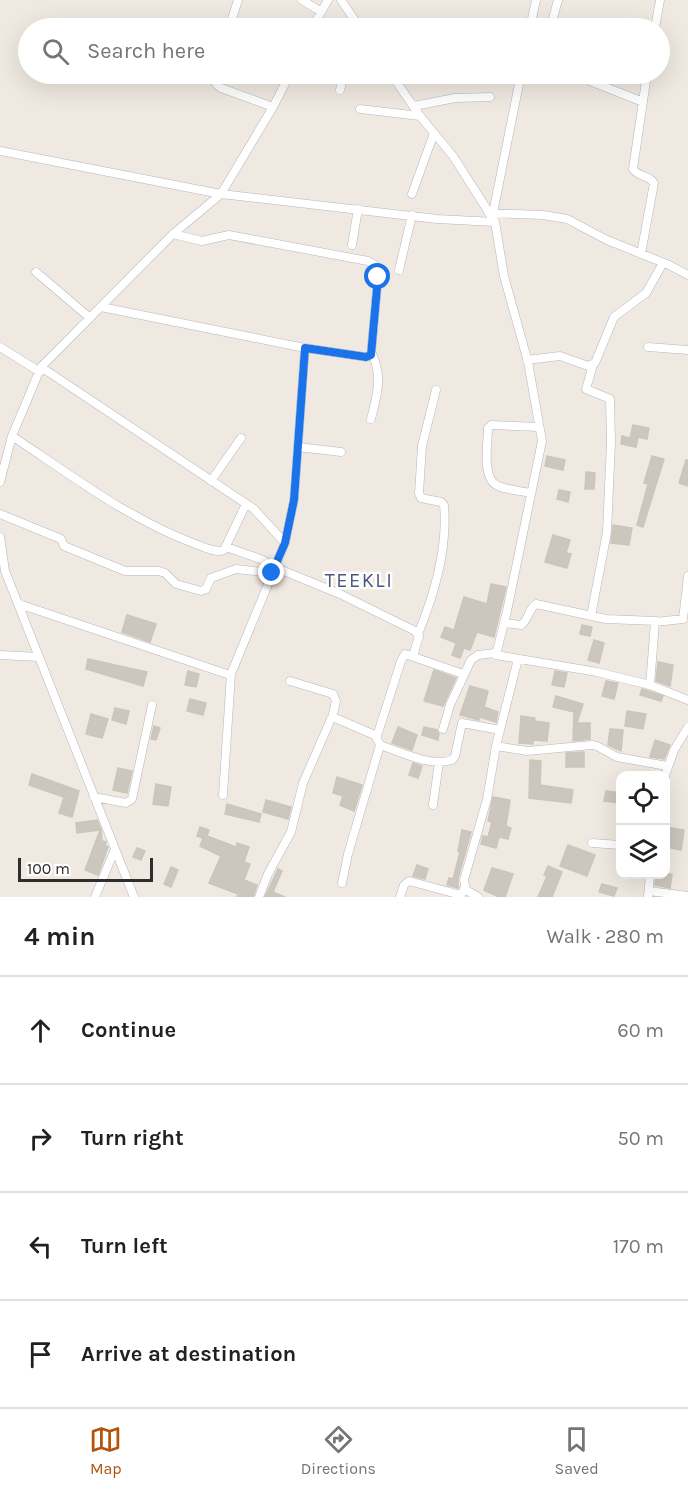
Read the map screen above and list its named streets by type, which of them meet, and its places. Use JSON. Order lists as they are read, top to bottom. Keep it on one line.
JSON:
{"districts":["TEEKLI"],"scale_bar":"100 m","page":{"search":"Search here","scale":"100 m","heading":["4 min","Walk · 280 m"],"list":[["Continue","60 m"],["Turn right","50 m"],["Turn left","170 m"],"Arrive at destination"],"nav":["Map","Directions","Saved"]}}
